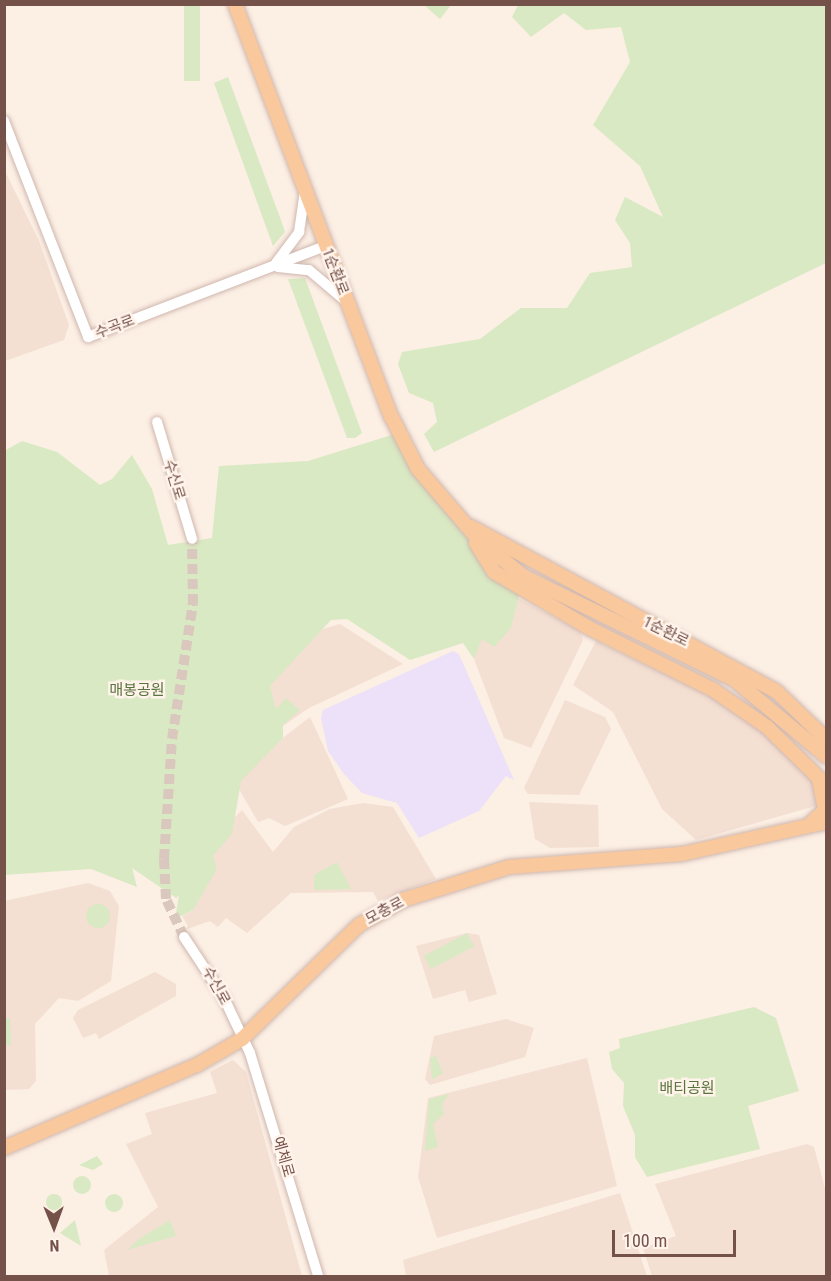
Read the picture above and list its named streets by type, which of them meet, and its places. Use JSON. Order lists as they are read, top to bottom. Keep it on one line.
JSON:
{"streets":{"main road":["1순환로","모충로"],"street":["수곡로","수신로","예체로"]},"crossings":[["1순환로","수곡로"],["수신로","모충로"],["수신로","예체로"],["모충로","예체로"]],"parks":["매봉공원","배티공원"],"scale_bar":"100 m","north":"bottom"}
